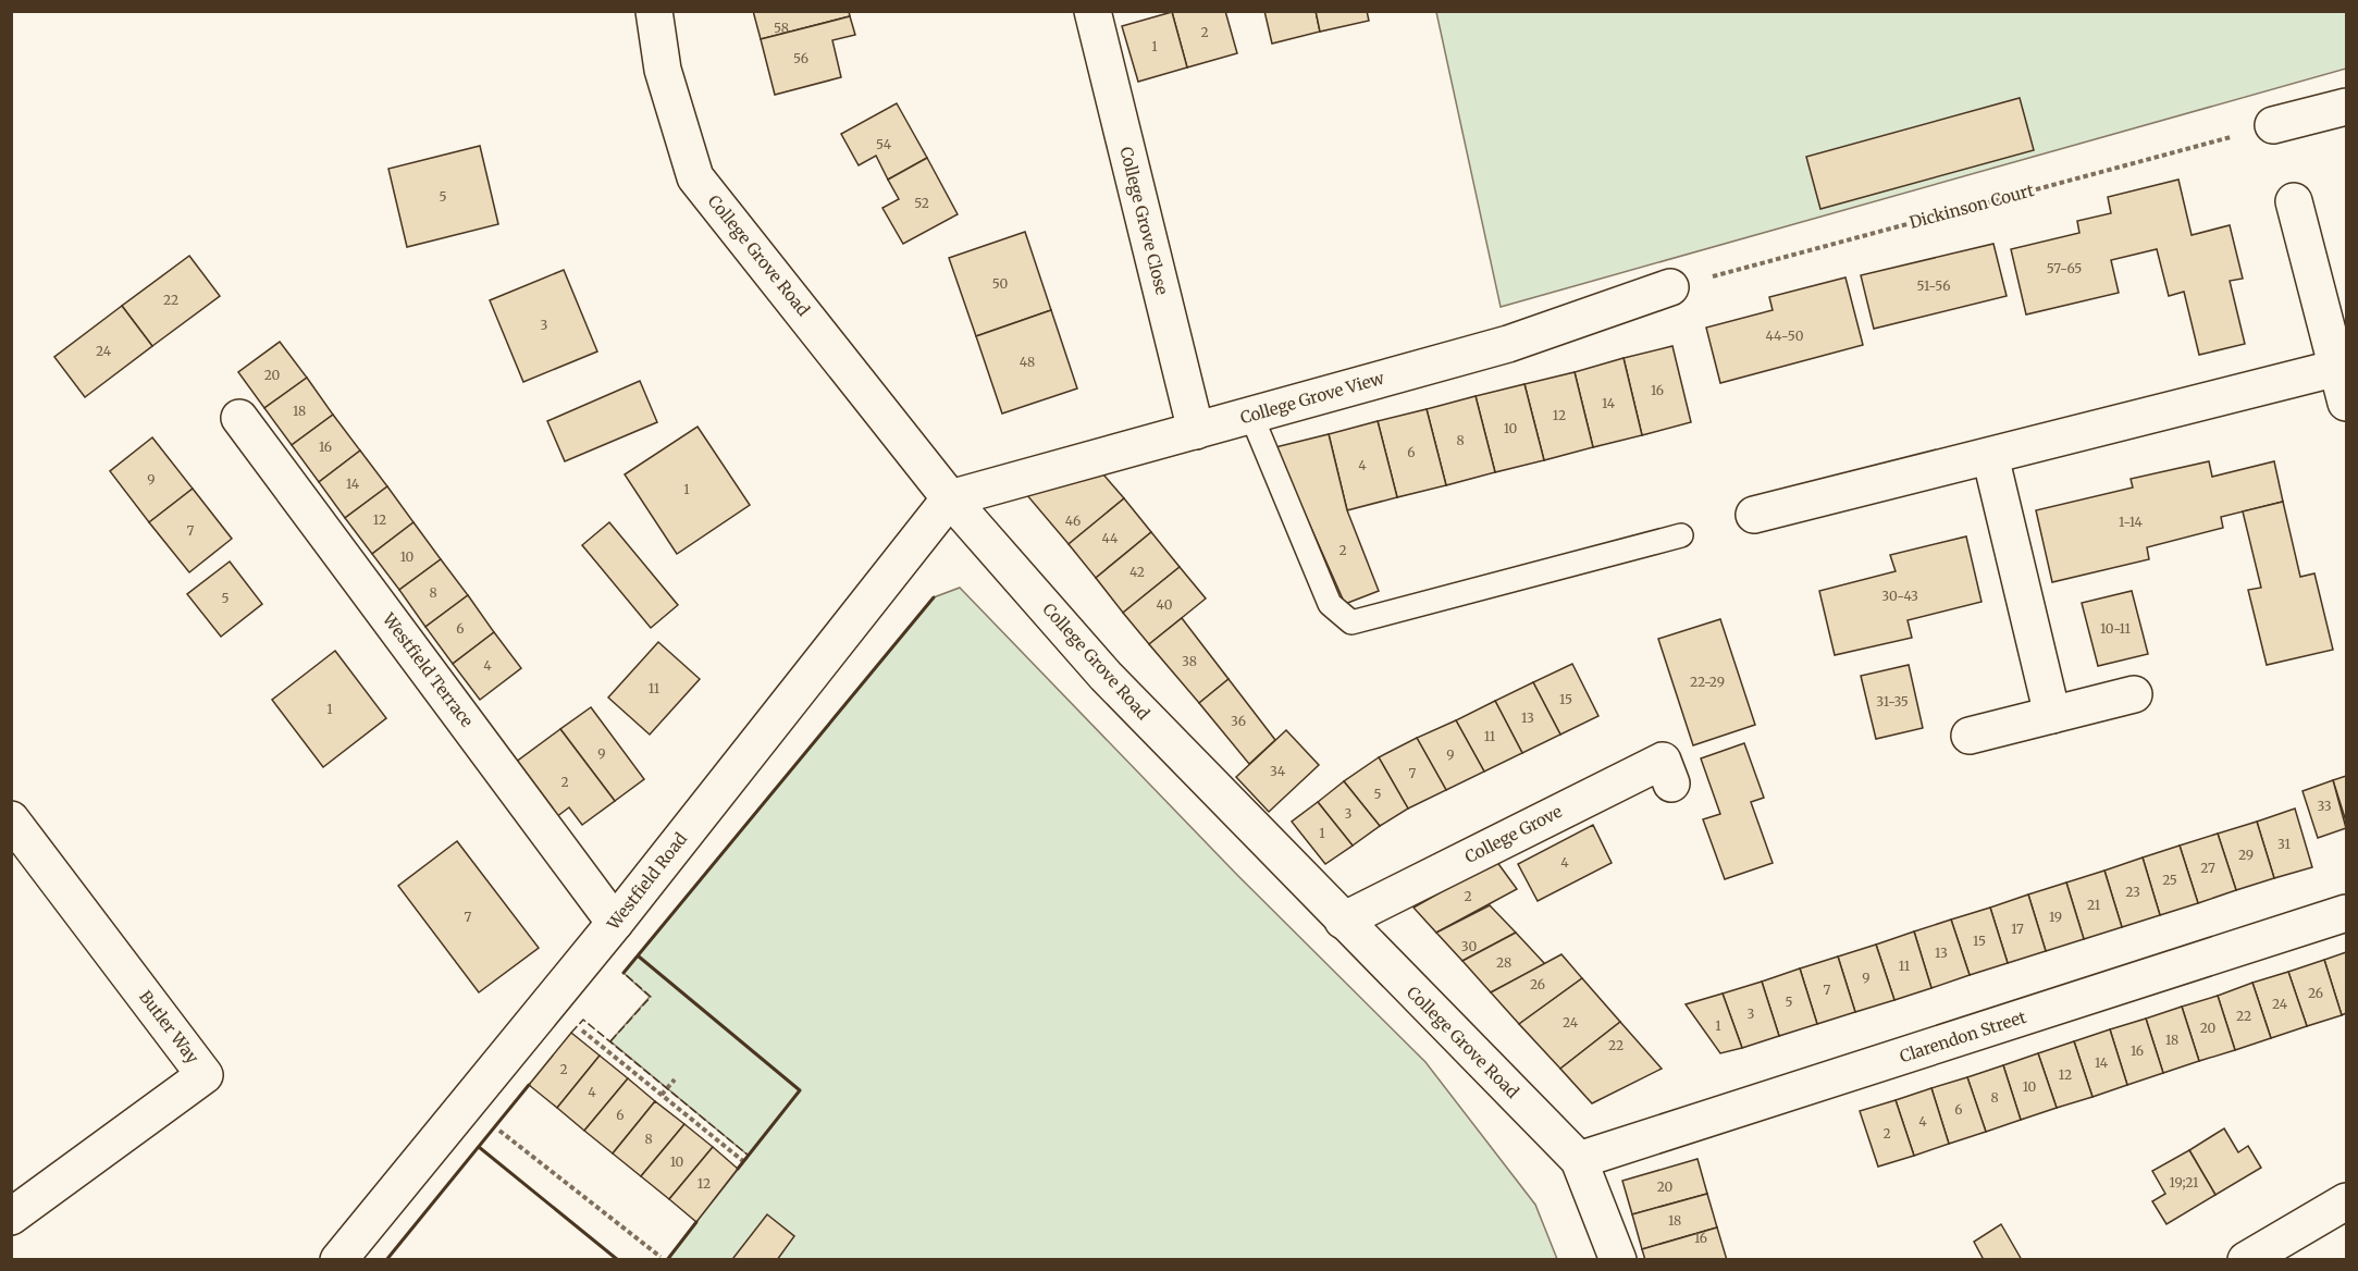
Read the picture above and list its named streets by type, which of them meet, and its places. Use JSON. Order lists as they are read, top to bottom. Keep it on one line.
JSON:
{"streets":{"street":["College Grove Close","College Grove Road","College Grove View","Westfield Terrace","College Grove","Westfield Road","Butler Way","Clarendon Street"],"path":["Dickinson Court"]},"crossings":[["Dickinson Court","College Grove View"],["College Grove Close","College Grove View"],["College Grove Road","College Grove View"],["College Grove Road","College Grove"],["College Grove Road","Westfield Road"],["College Grove Road","Clarendon Street"],["College Grove View","Westfield Road"],["Westfield Terrace","Westfield Road"]],"house_numbers":["58","2","1","56","54","5","52","57-65","50","51-56","22","3","44-50","24","48","20","16","14","18","12","10","8","16","6","4","9","14","1","12","46","1-14","7","44","2","10","42","8","30-43","5","40","6","10-11","38","4","22-29","11","15","31-35","1","13","36","11","9","9","34","7","2","5","33","3","1","31","29","4","27","25","23","2","21","7","19","17","15","30","13","28","11","9","26","7","26","5","24","3","22","24","1","20","18","22","16","14","2","12","10","4","8","6","6","4","2","8","10","19;21","12","20","18","16"]}
